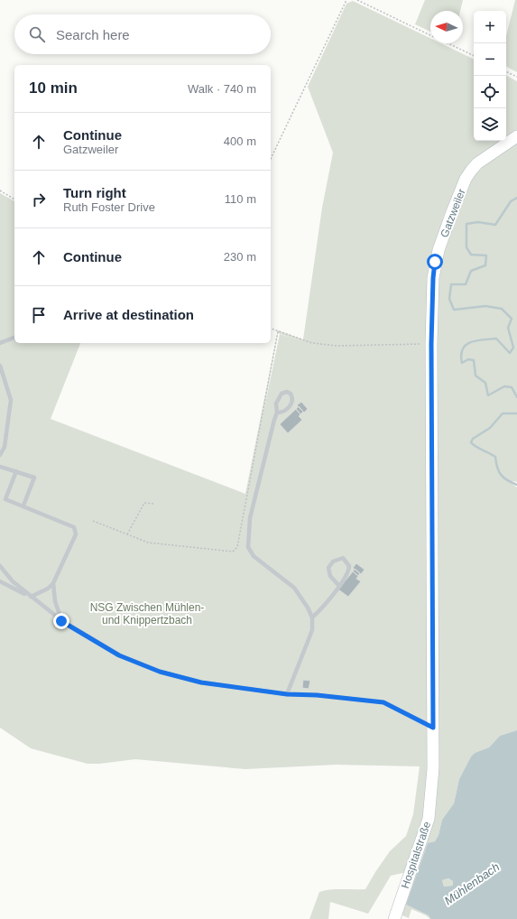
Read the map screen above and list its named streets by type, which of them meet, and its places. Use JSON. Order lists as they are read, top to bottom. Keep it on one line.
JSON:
{"streets":{"street":["Gatzweiler","Hospitalstraße"]},"crossings":[["Gatzweiler","Hospitalstraße"]],"water":["Mühlenbach"],"parks":["NSG Zwischen Mühlen- und Knippertzbach"],"north":"left","page":{"map_buttons":["+","−"],"search":"Search here","heading":["10 min","Walk · 740 m"],"list":[["Continue","Gatzweiler","400 m"],["Turn right","Ruth Foster Drive","110 m"],["Continue","230 m"],"Arrive at destination"]}}
